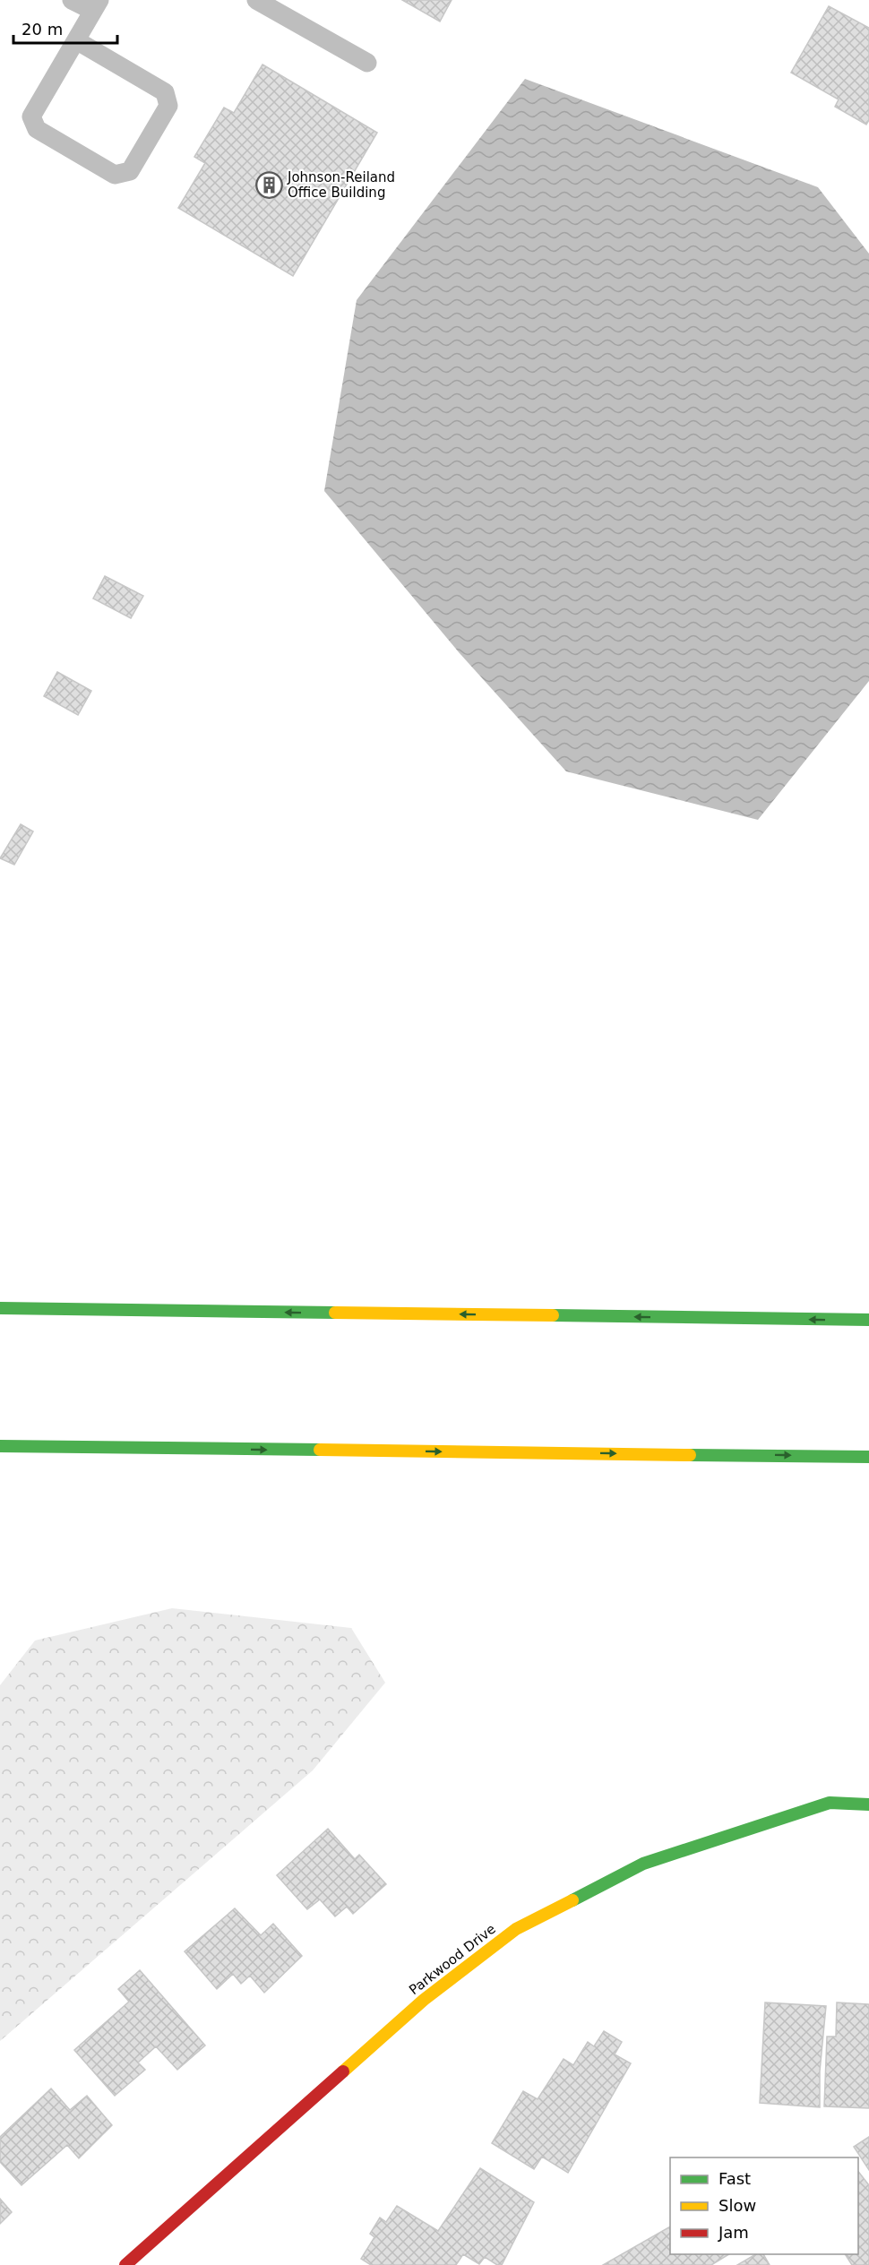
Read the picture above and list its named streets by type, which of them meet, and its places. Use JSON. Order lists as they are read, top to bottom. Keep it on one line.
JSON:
{"streets":{"main road":["Parkwood Drive"]},"places":{"building":["Johnson-Reiland Office Building"]},"legend":["Fast","Slow","Jam"],"scale_bar":"20 m"}
